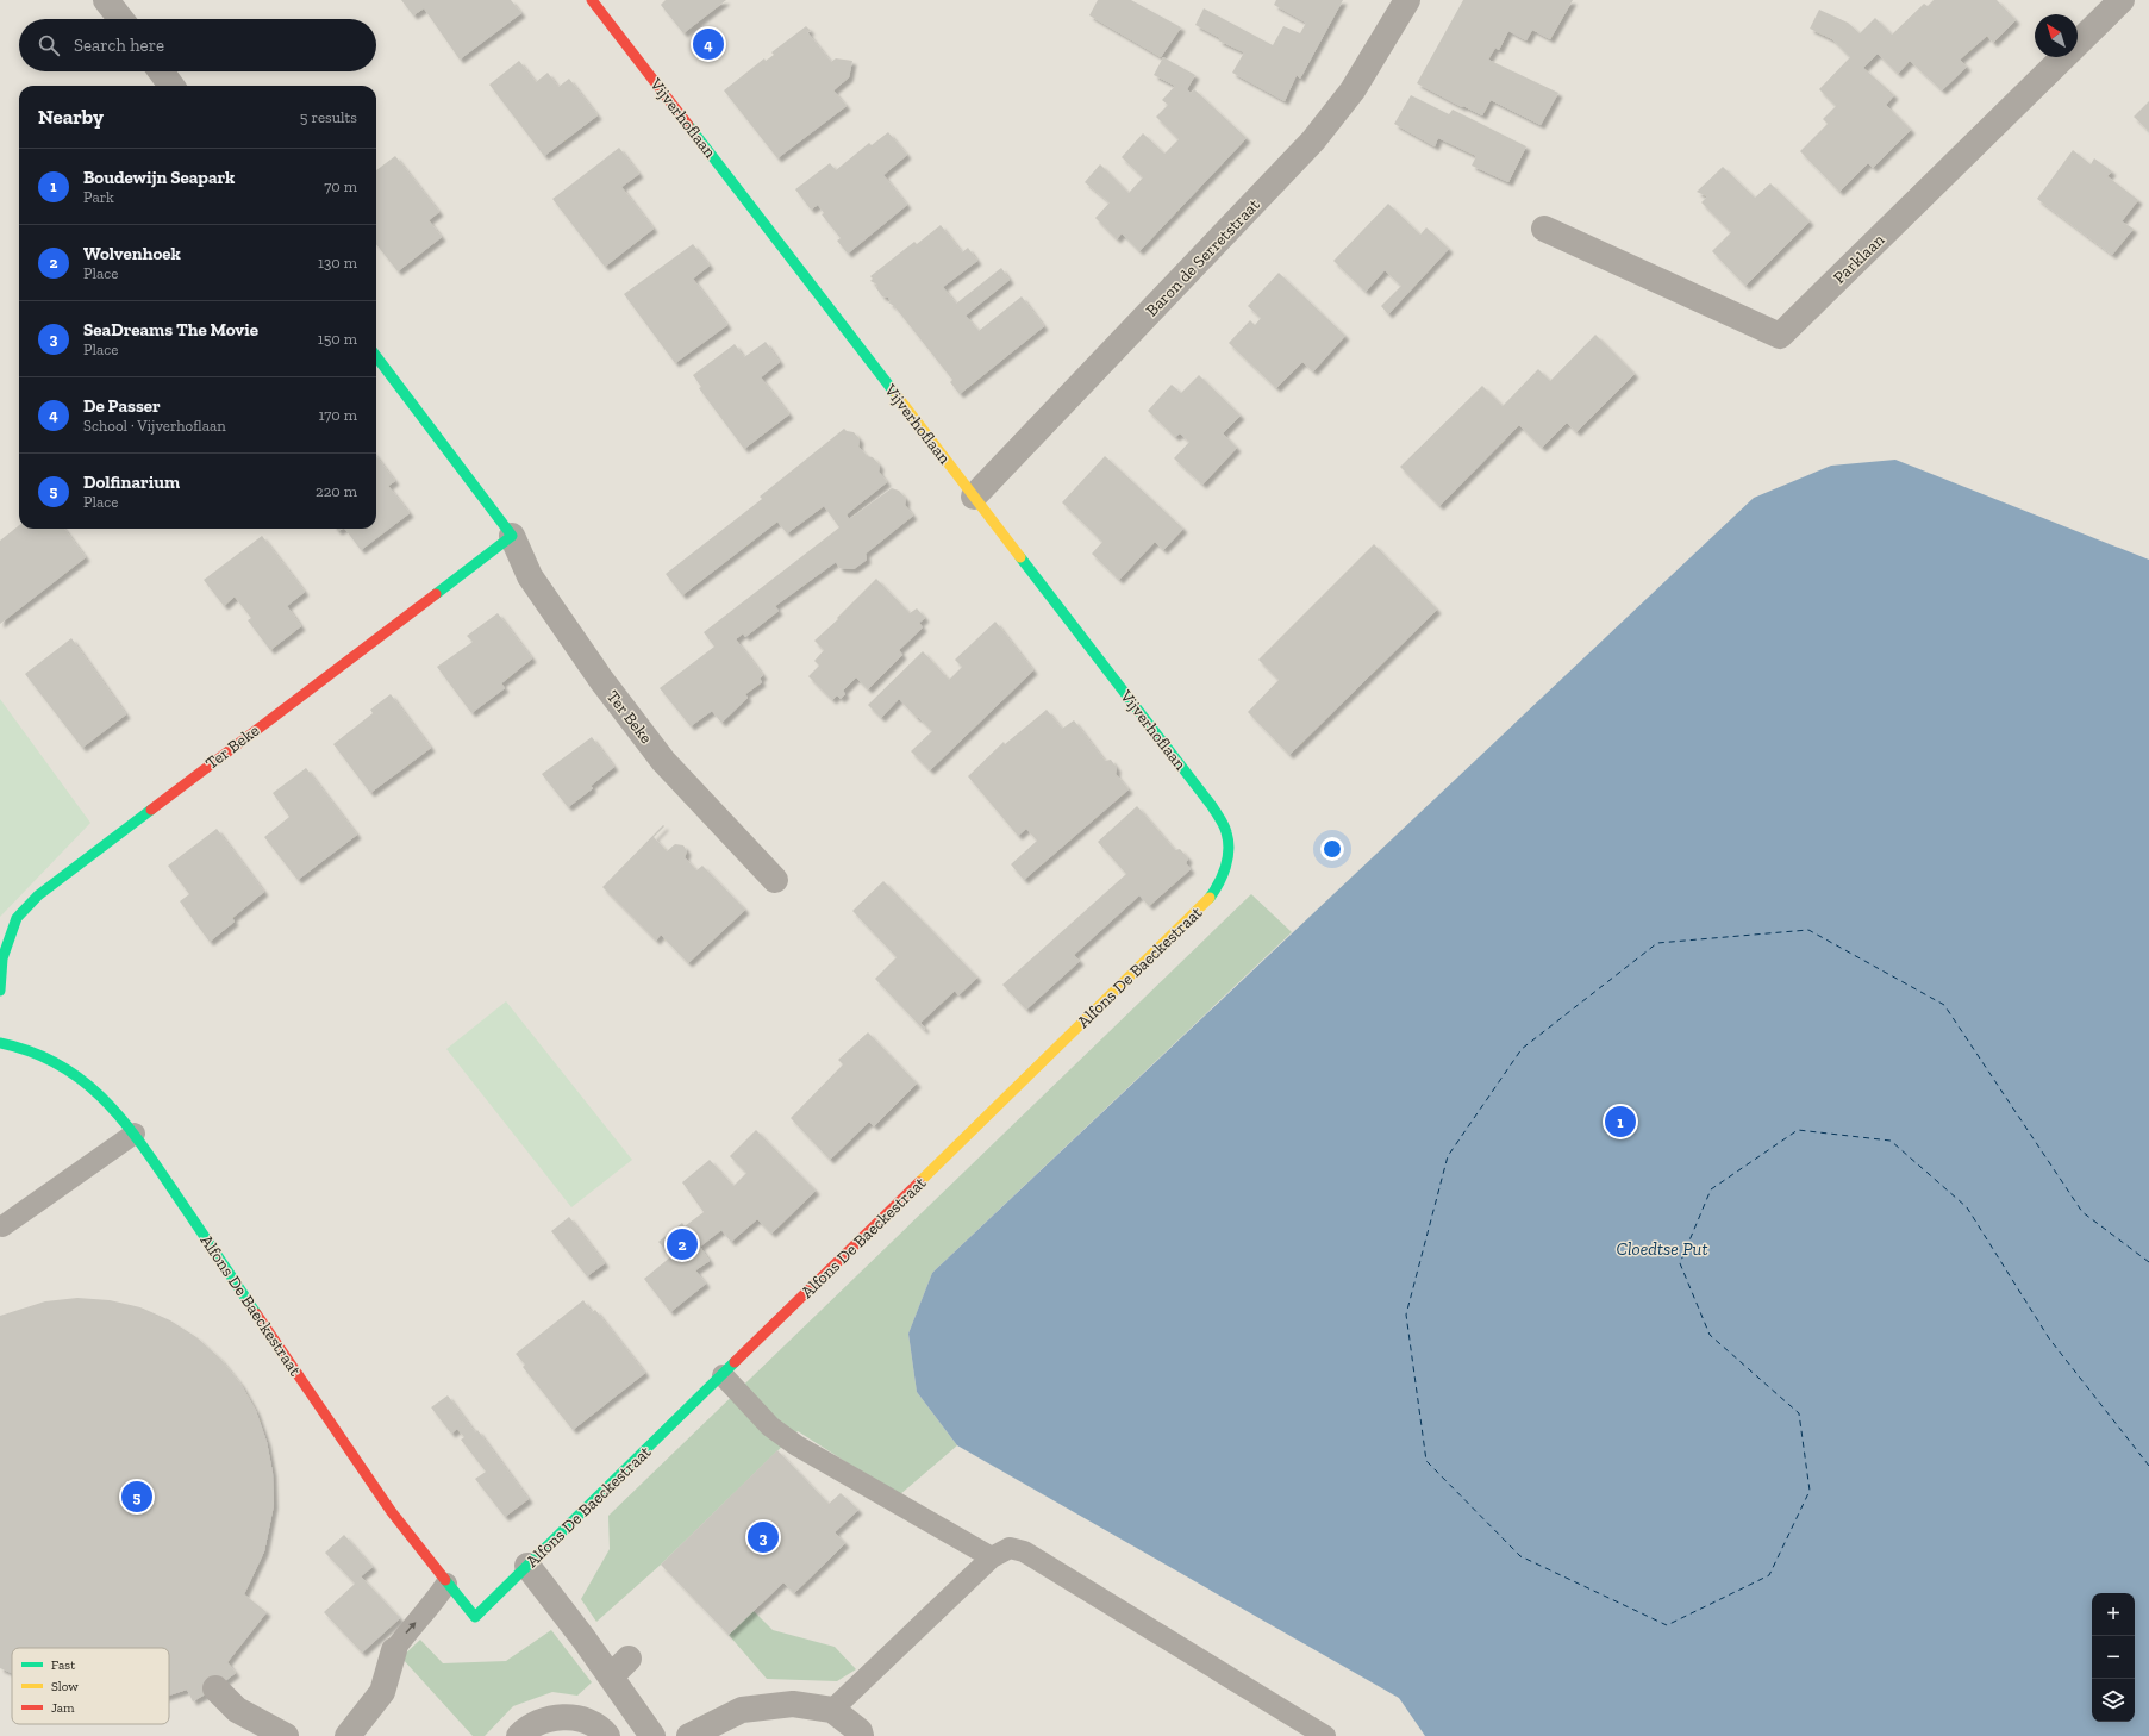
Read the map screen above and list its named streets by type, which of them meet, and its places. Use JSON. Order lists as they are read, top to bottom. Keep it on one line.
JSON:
{"streets":{"street":["Vijverhoflaan","Baron de Serretstraat","Parklaan","Ter Beke","Alfons De Baeckestraat"]},"crossings":[["Vijverhoflaan","Baron de Serretstraat"],["Vijverhoflaan","Alfons De Baeckestraat"]],"water":["Cloedtse Put"],"legend":["Fast","Slow","Jam"],"north":"top left","page":{"search":"Search here","pins":["4","1","2","5","3"],"heading":["Nearby","5 results"],"list":[{"mark":"1","name":"Boudewijn Seapark","note":"Park","value":"70 m"},{"mark":"2","name":"Wolvenhoek","note":"Place","value":"130 m"},{"mark":"3","name":"SeaDreams The Movie","note":"Place","value":"150 m"},{"mark":"4","name":"De Passer","note":"School · Vijverhoflaan","value":"170 m"},{"mark":"5","name":"Dolfinarium","note":"Place","value":"220 m"}],"map_buttons":["+","−"]}}
